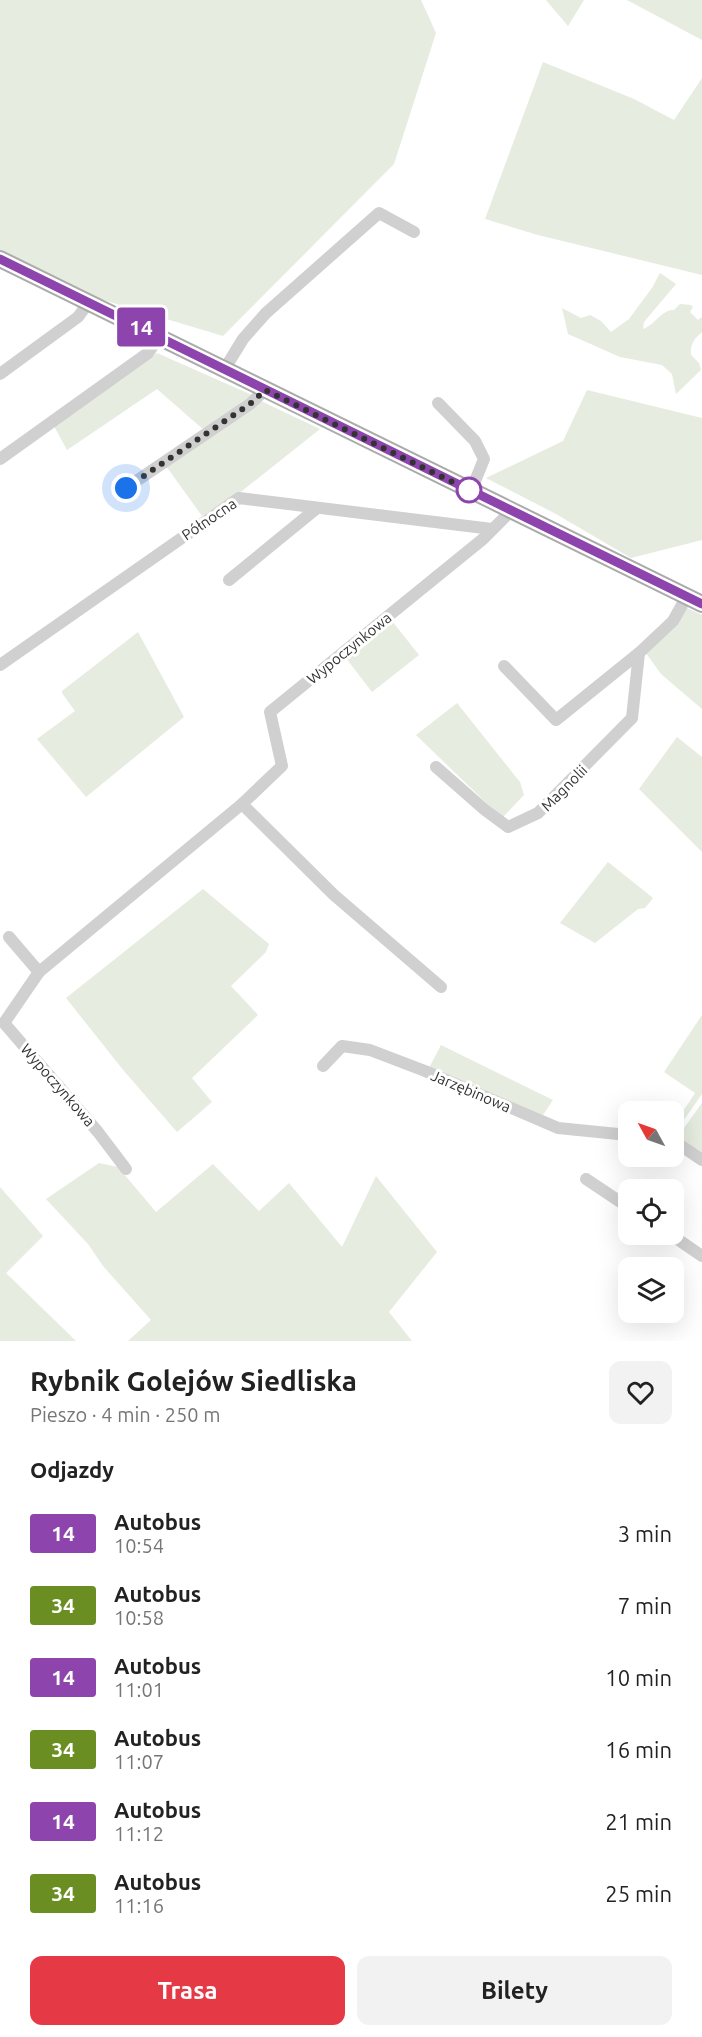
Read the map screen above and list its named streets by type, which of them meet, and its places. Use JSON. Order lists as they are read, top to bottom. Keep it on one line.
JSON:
{"streets":{"street":["Północna","Wypoczynkowa","Magnolii","Jarzębinowa"]},"crossings":[["Północna","Wypoczynkowa"]],"lines":["bus line 14"],"north":"top left","page":{"on_map":"14","heading":[["Rybnik Golejów Siedliska","Pieszo · 4 min · 250 m"],"Odjazdy"],"list":[{"mark":"14","name":"Autobus","note":"10:54","value":"3 min"},{"mark":"34","name":"Autobus","note":"10:58","value":"7 min"},{"mark":"14","name":"Autobus","note":"11:01","value":"10 min"},{"mark":"34","name":"Autobus","note":"11:07","value":"16 min"},{"mark":"14","name":"Autobus","note":"11:12","value":"21 min"},{"mark":"34","name":"Autobus","note":"11:16","value":"25 min"}],"buttons":["Trasa","Bilety"]}}
